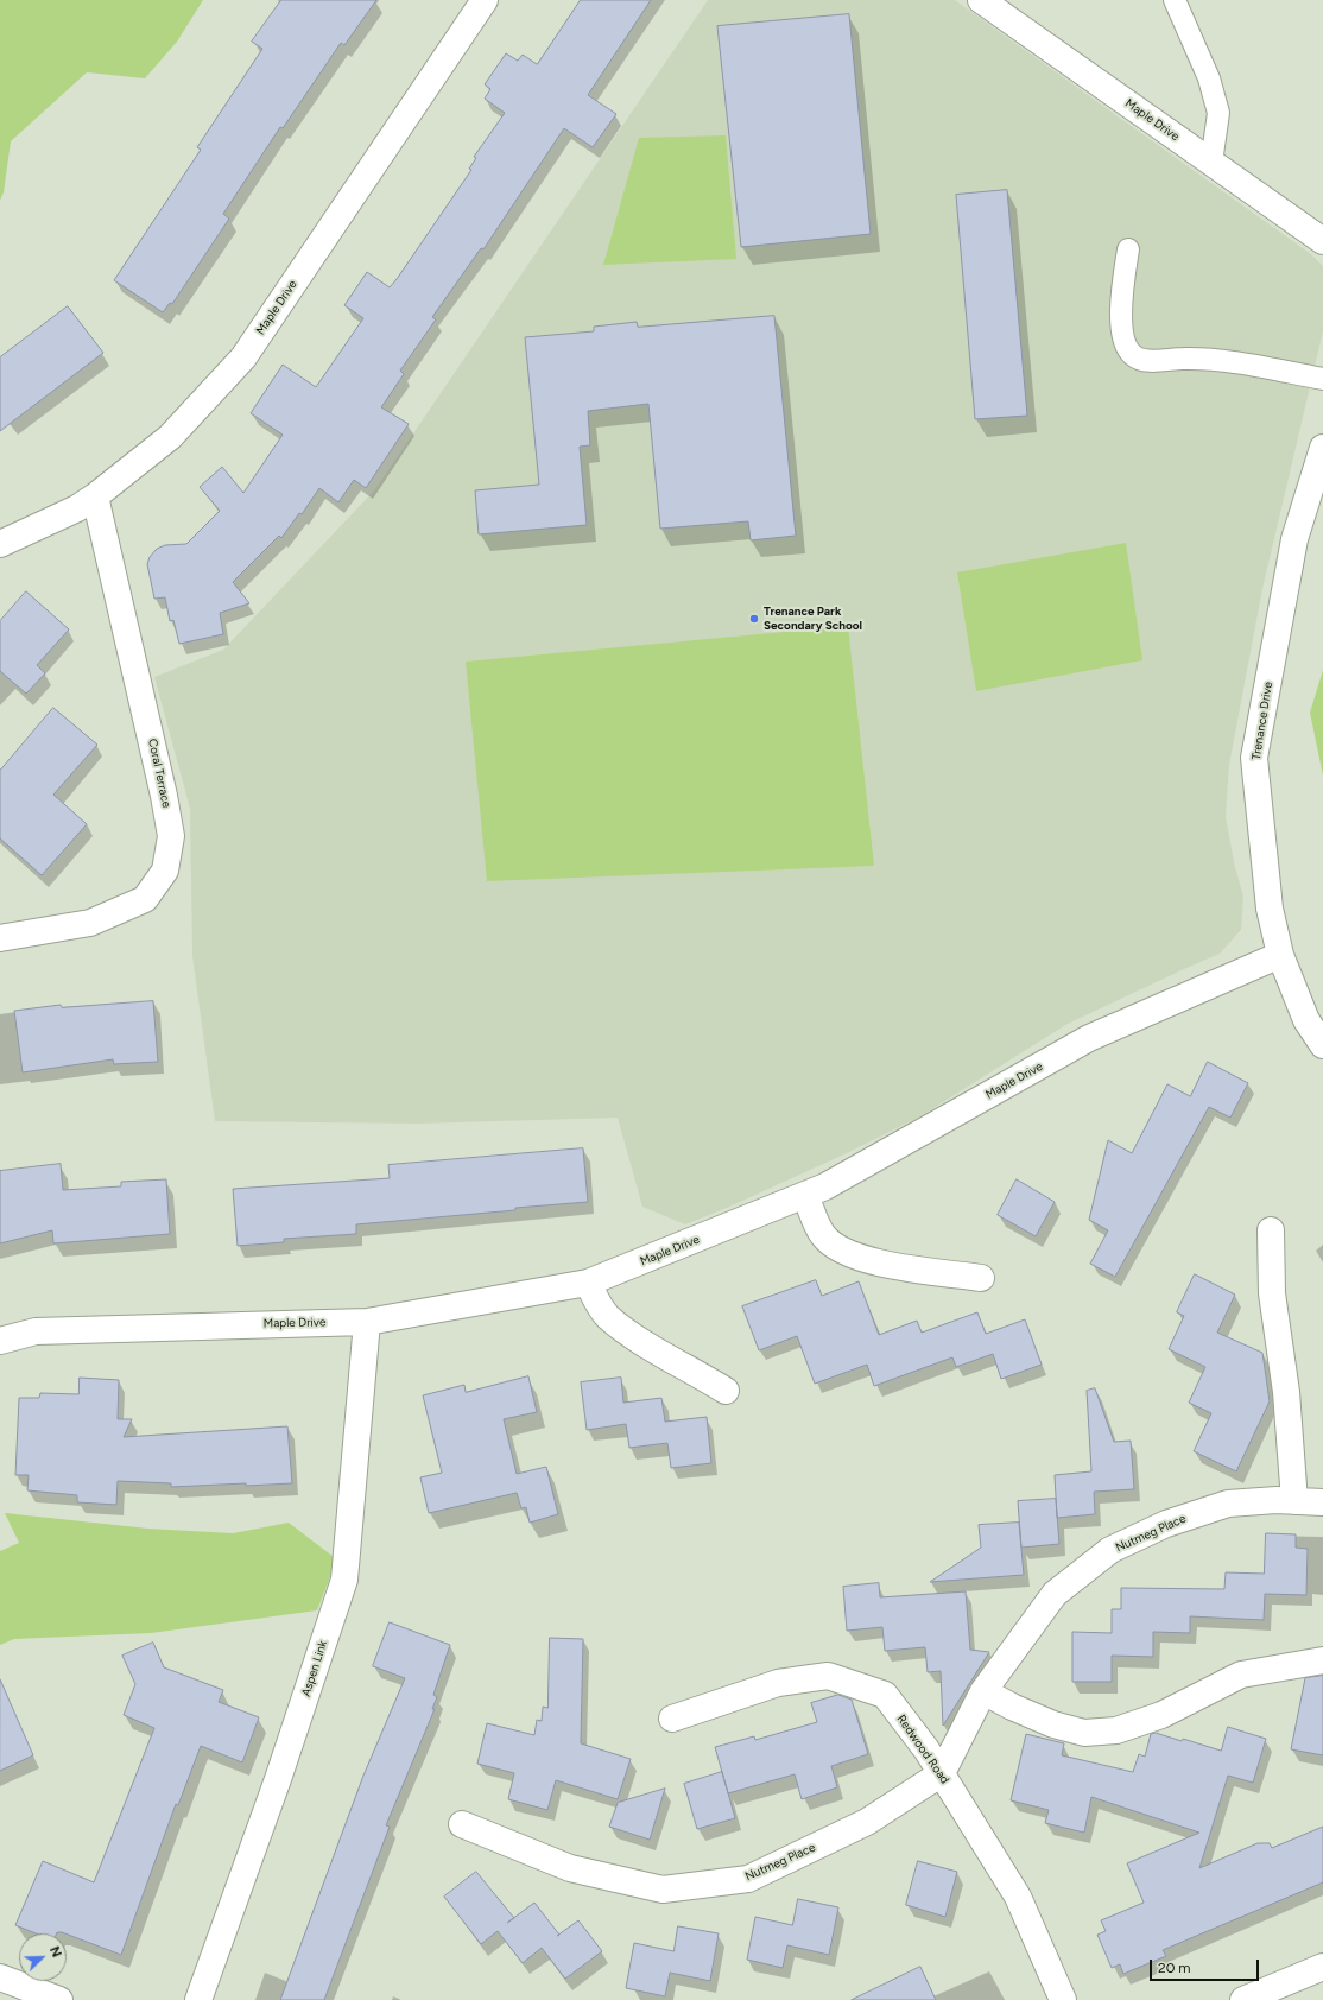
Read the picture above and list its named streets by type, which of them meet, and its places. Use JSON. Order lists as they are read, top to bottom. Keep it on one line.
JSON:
{"streets":{"street":["Maple Drive","Trenance Drive","Coral Terrace","Nutmeg Place","Aspen Link","Redwood Road"]},"crossings":[["Maple Drive","Trenance Drive"],["Maple Drive","Coral Terrace"],["Maple Drive","Aspen Link"],["Nutmeg Place","Redwood Road"]],"places":["Trenance Park Secondary School"],"scale_bar":"20 m","north":"top right"}
